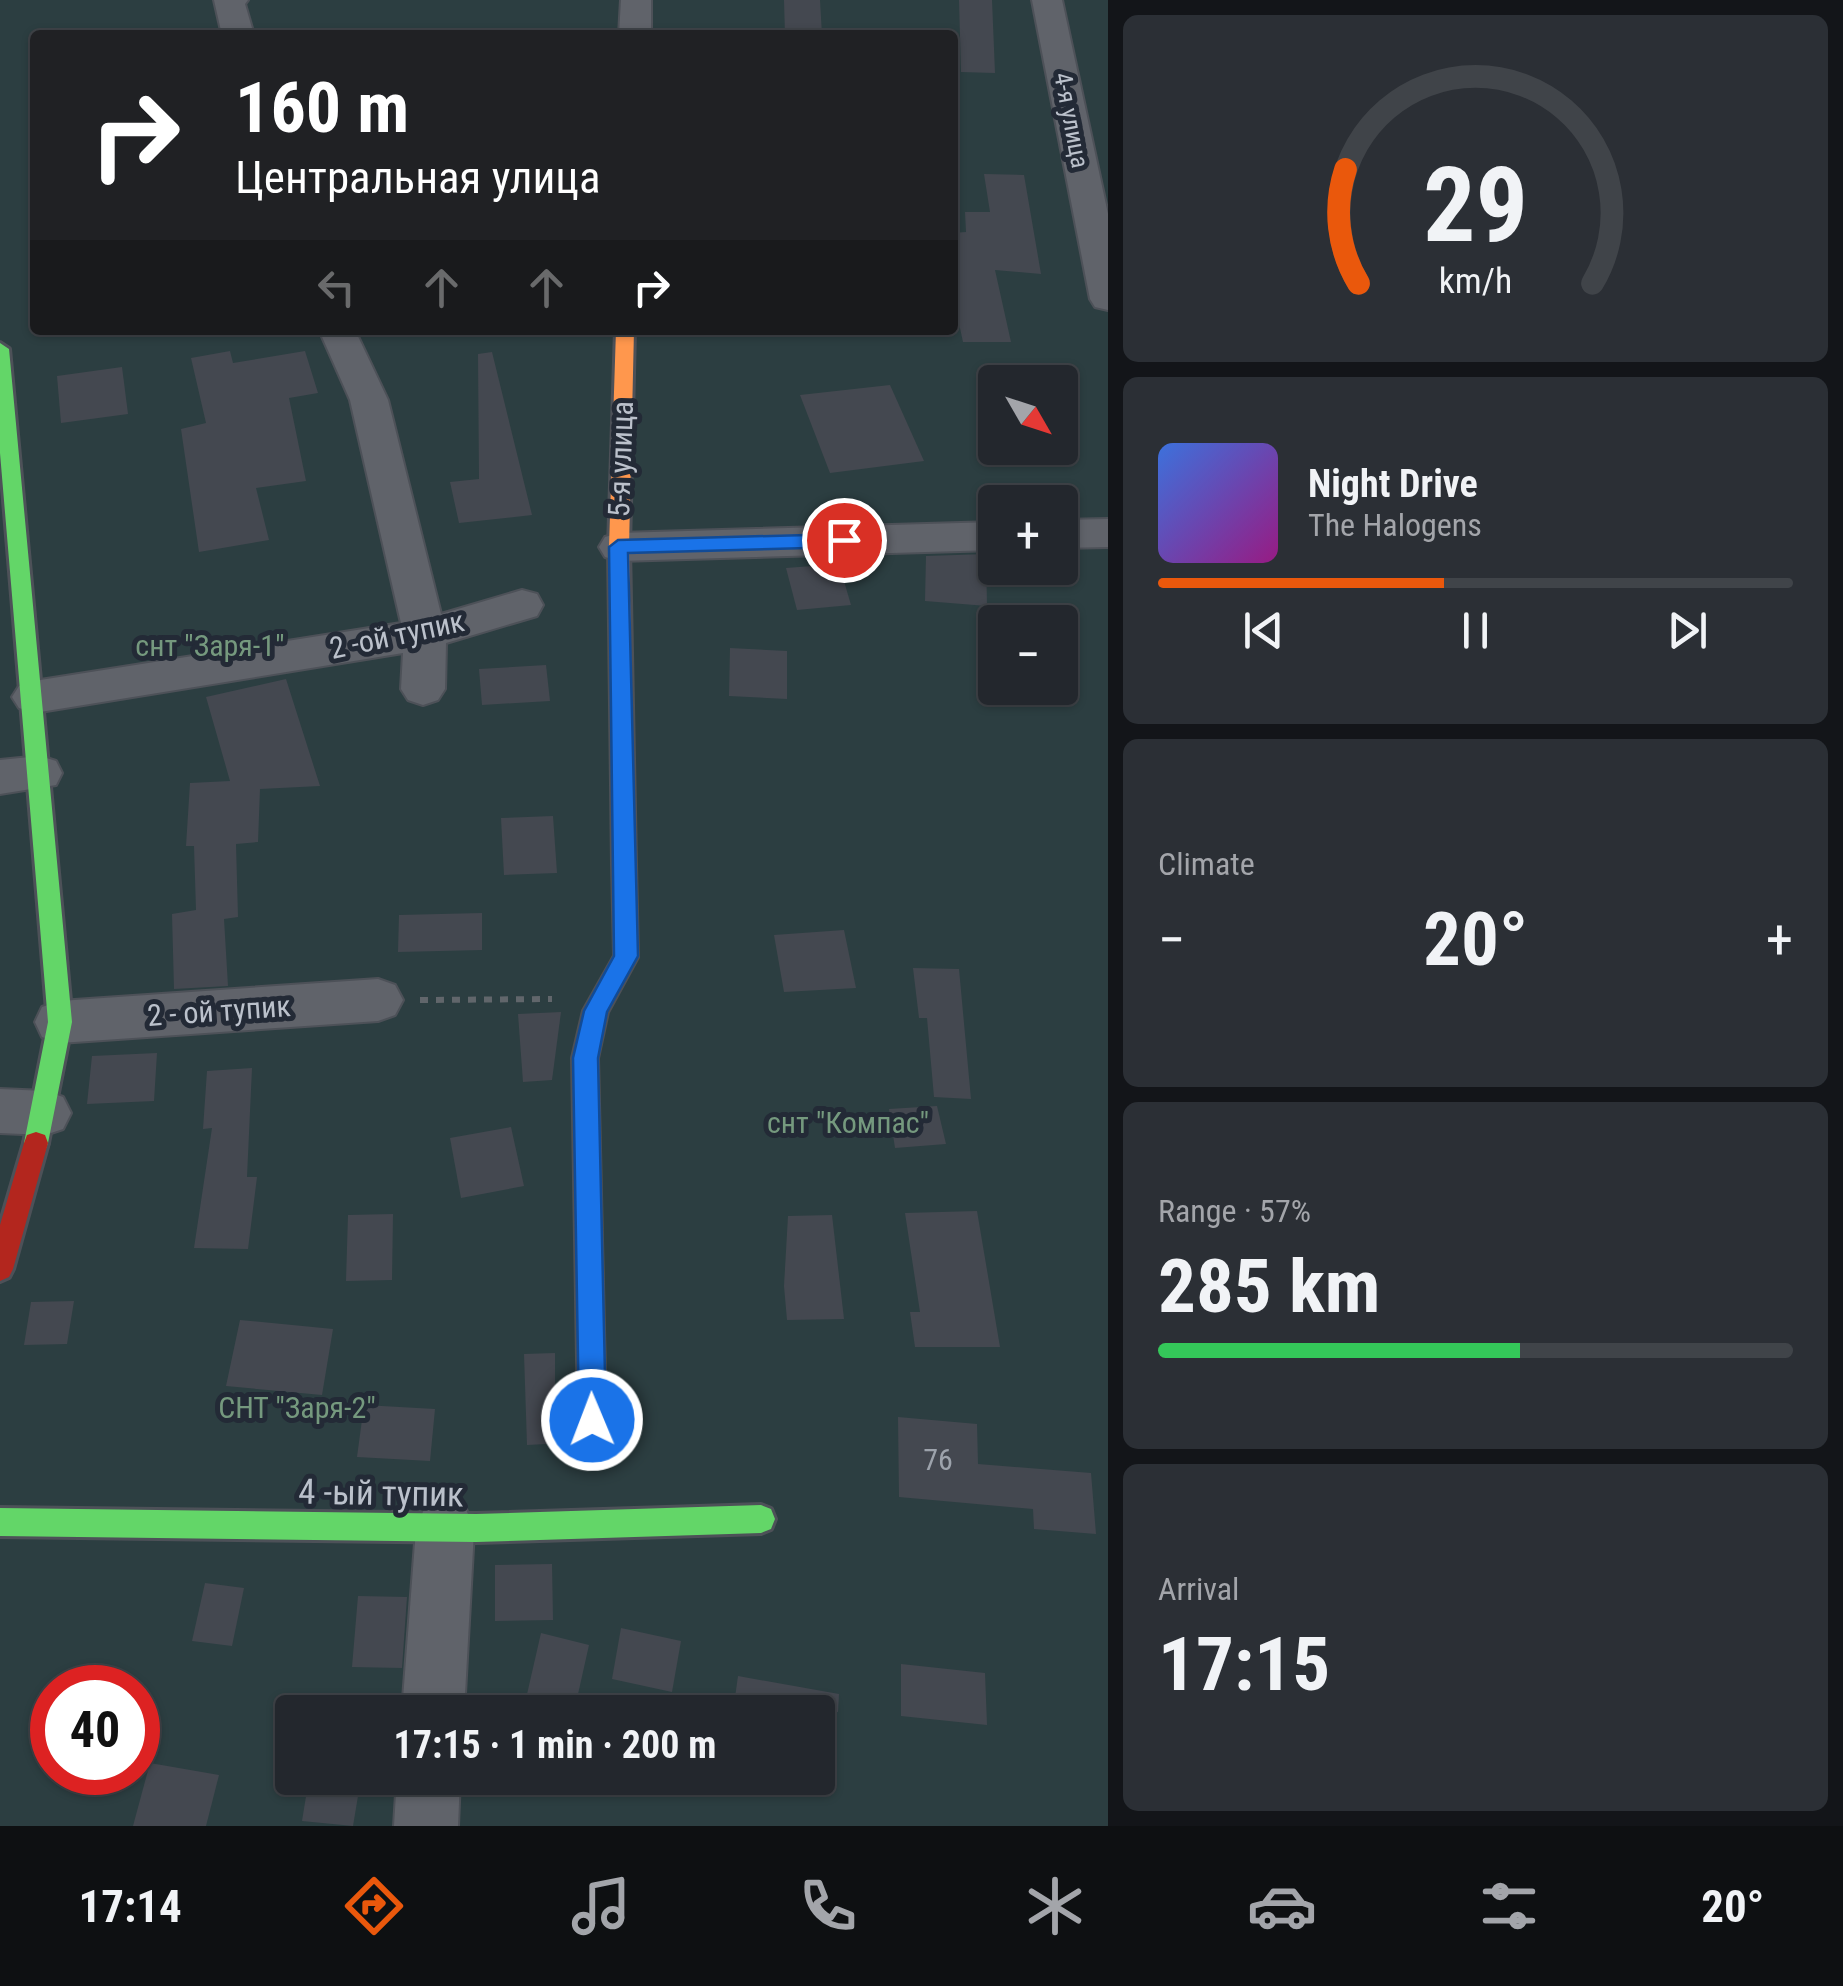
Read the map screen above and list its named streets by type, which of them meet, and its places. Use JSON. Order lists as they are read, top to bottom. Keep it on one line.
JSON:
{"streets":{"street":["4-я улица","5-я улица","2 -ой тупик","2 - ой тупик","4 -ый тупик"]},"parks":["снт \"Заря-1\"","снт \"Компас\"","СНТ \"Заря-2\""],"house_numbers":["76"],"north":"bottom right","page":{"turn":["160 m","Центральная улица"],"map_buttons":["+","−"],"song":["Night Drive","The Halogens"],"tile":["Climate",["Range · 57%","285 km"],["Arrival","17:15"]],"heat":["−","20°","+"],"limit":"40","trip":"17:15 · 1 min · 200 m","tabs":["17:14","20°"],"gauge":["29","km/h"]}}
